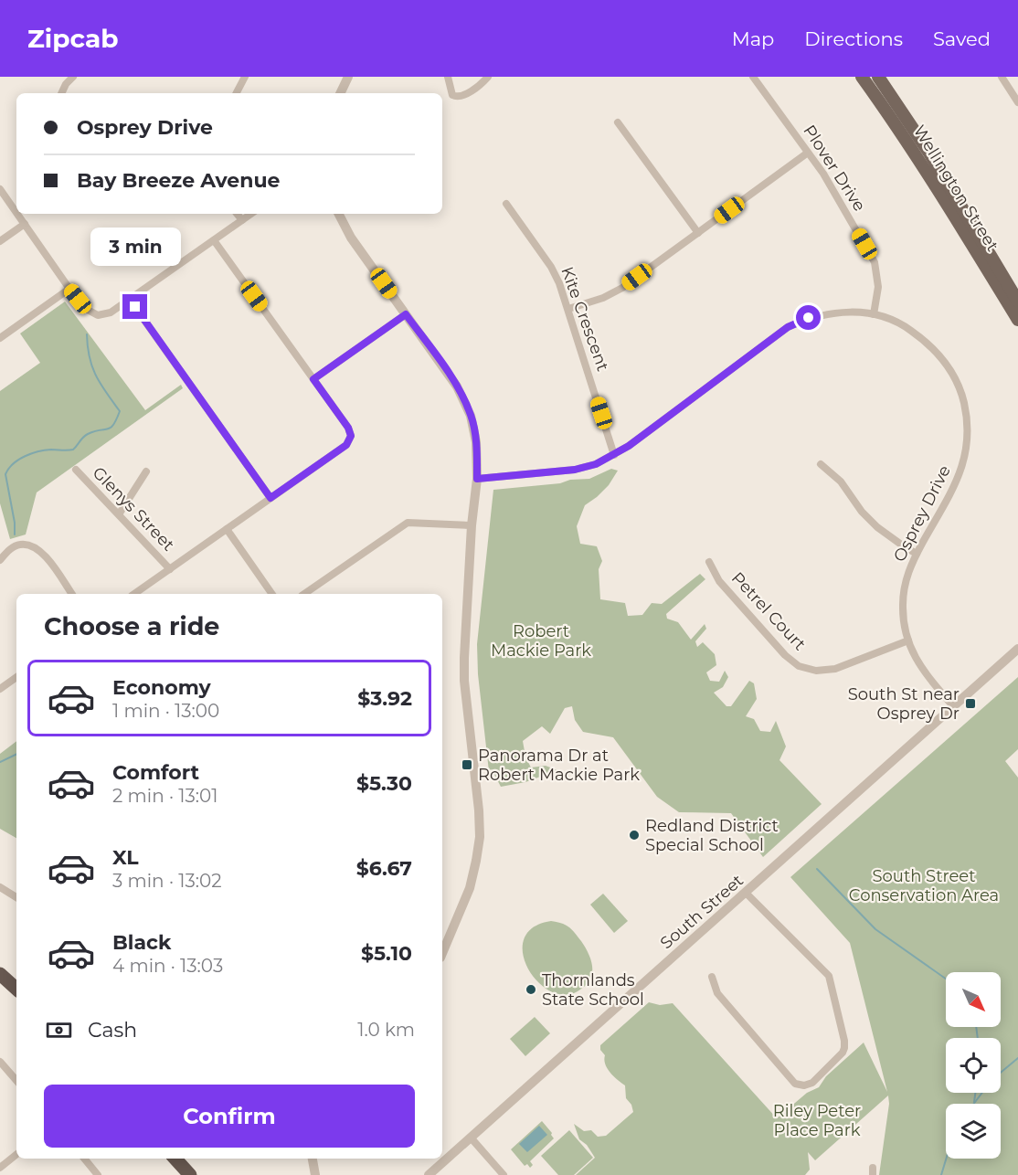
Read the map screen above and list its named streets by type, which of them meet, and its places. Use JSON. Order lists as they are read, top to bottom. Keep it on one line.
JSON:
{"streets":{"main road":["Wellington Street"],"street":["Plover Drive","Kite Crescent","Glenys Street","Osprey Drive","Petrel Court","South Street"]},"crossings":[["Plover Drive","Osprey Drive"],["Kite Crescent","Osprey Drive"],["Osprey Drive","Petrel Court"],["Osprey Drive","South Street"]],"parks":["Robert Mackie Park","South Street Conservation Area","Riley Peter Place Park"],"places":{"transit":["South St near Osprey Dr","Panorama Dr at Robert Mackie Park"],"other":["Redland District Special School","Thornlands State School"]},"north":"bottom right","page":{"header":"Zipcab","nav":["Map","Directions","Saved"],"banner":["Osprey Drive","Bay Breeze Avenue"],"bubble":"3 min","heading":"Choose a ride","list":[{"name":"Economy","note":"1 min · 13:00","value":"$3.92"},{"name":"Comfort","note":"2 min · 13:01","value":"$5.30"},{"name":"XL","note":"3 min · 13:02","value":"$6.67"},{"name":"Black","note":"4 min · 13:03","value":"$5.10"}],"pay":["Cash","1.0 km"],"buttons":"Confirm"}}
